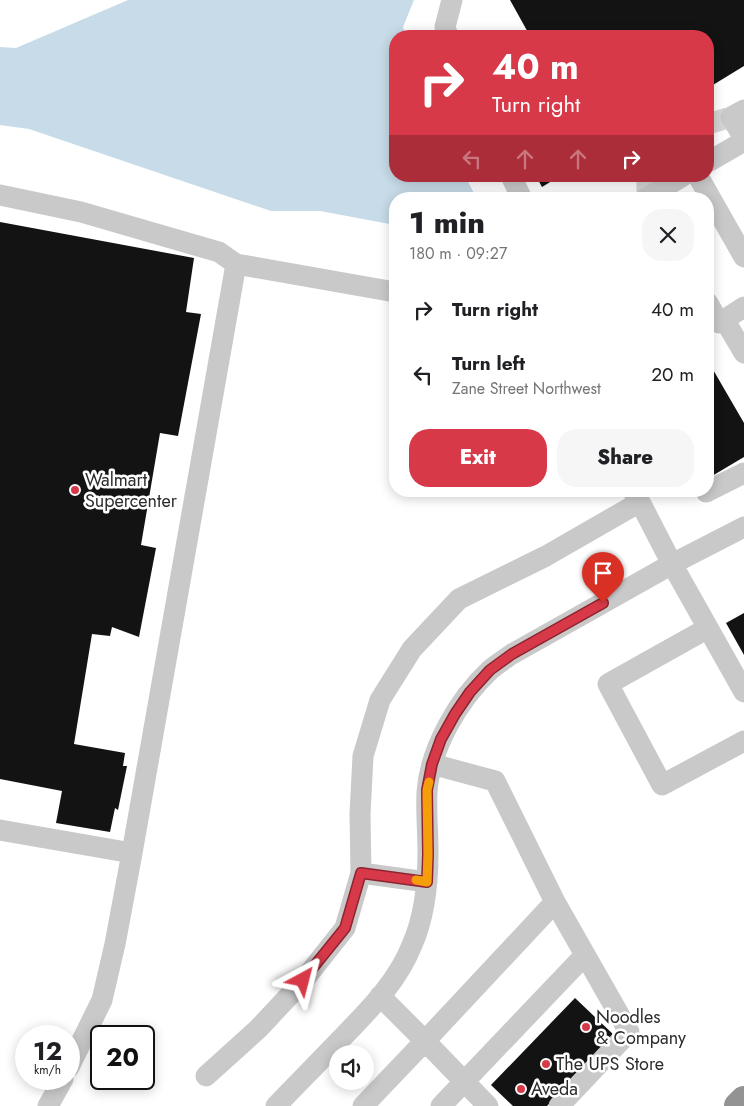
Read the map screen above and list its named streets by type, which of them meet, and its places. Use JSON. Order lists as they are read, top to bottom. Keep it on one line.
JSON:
{"places":["Walmart Supercenter","Noodles & Company","The UPS Store","Aveda"],"page":{"turn":["40 m","Turn right"],"heading":["1 min","180 m · 09:27"],"list":[{"name":"Turn right","value":"40 m"},{"name":"Turn left","note":"Zane Street Northwest","value":"20 m"}],"buttons":["Exit","Share"],"speed":"12 km/h","limit":"20"}}
